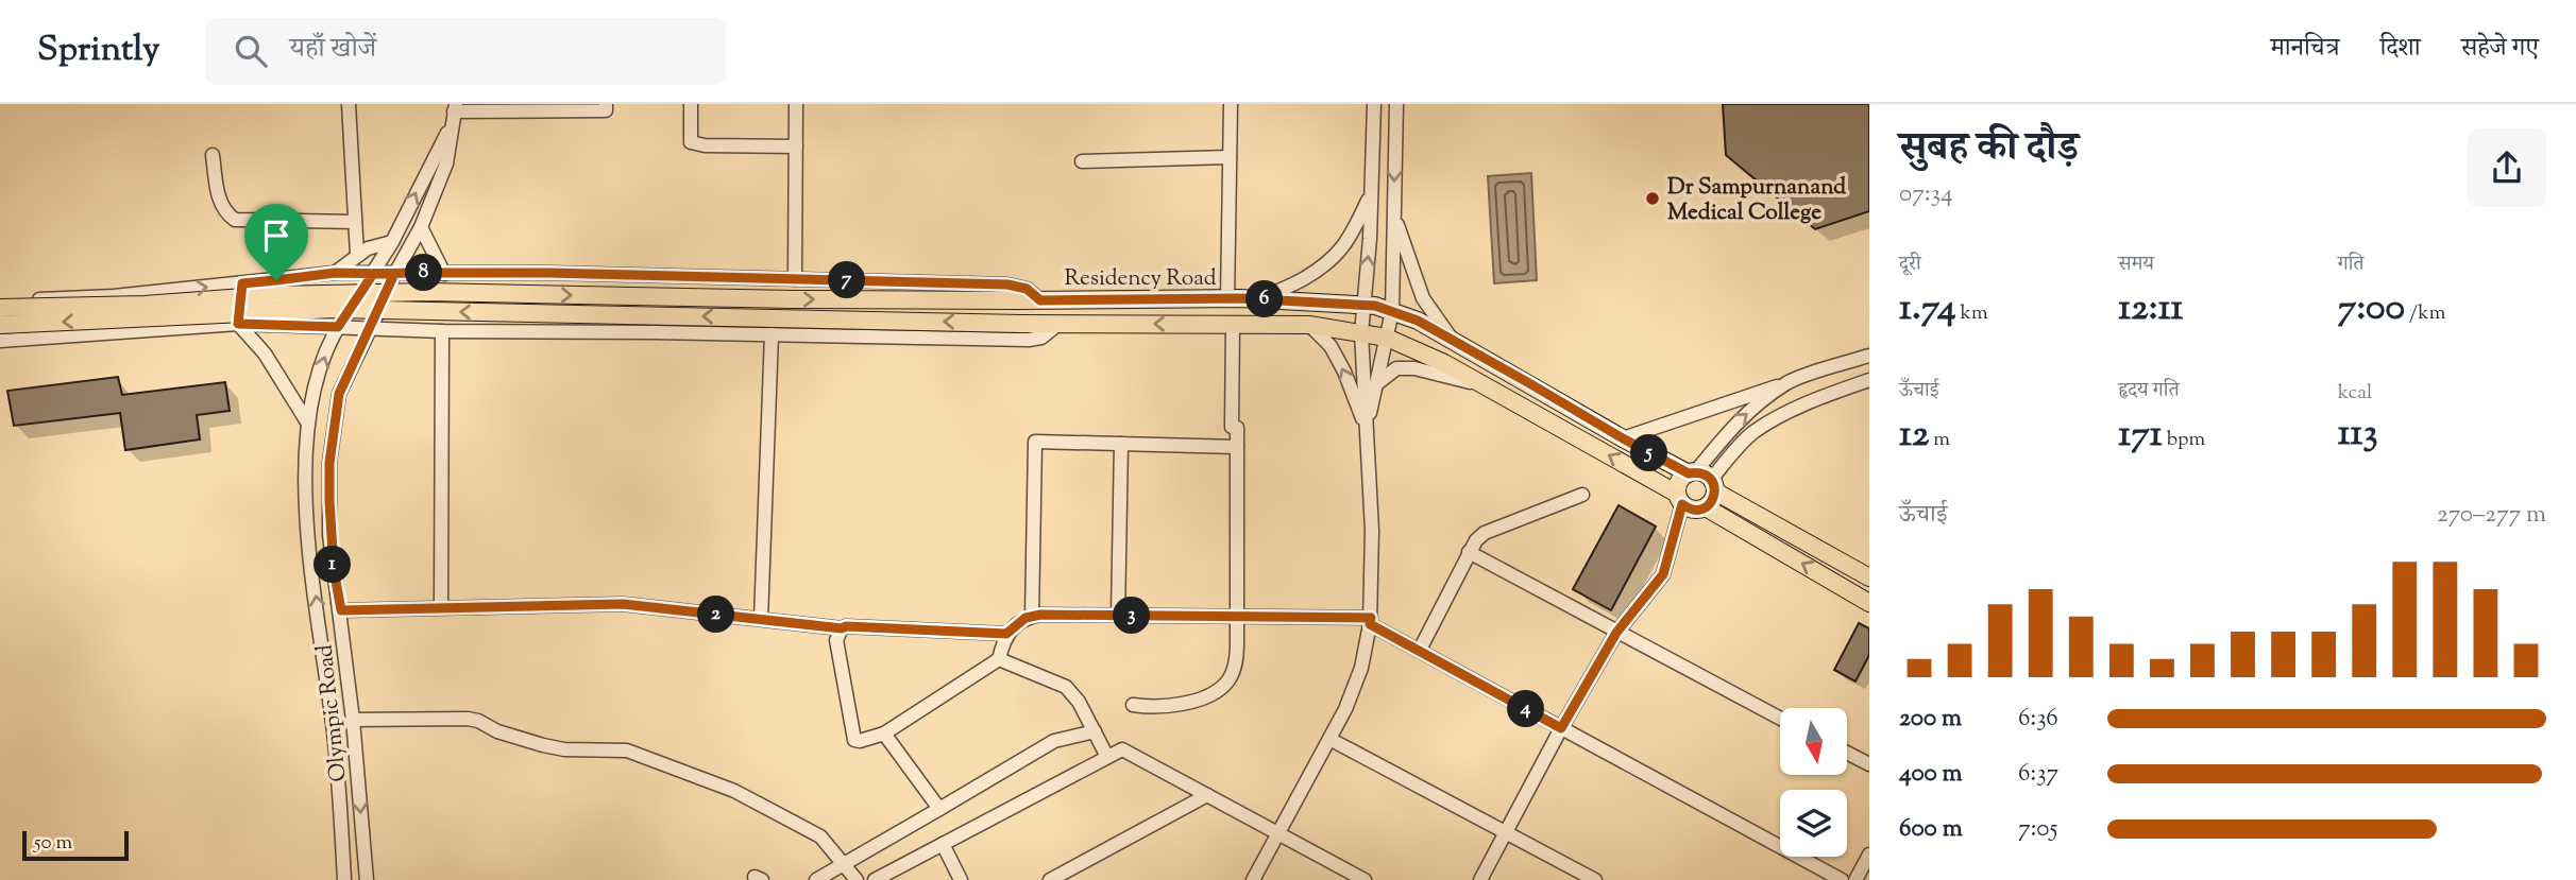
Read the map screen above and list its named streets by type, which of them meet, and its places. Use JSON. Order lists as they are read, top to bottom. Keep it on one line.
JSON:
{"streets":{"main road":["Residency Road"],"street":["Olympic Road"]},"places":["Dr Sampurnanand Medical College"],"scale_bar":"50 m","north":"bottom","page":{"header":"Sprintly","search":"यहाँ खोजें","nav":["मानचित्र","दिशा","सहेजे गए"],"heading":["सुबह की दौड़","07:34"],"stats":[["दूरी","1.74 km"],["समय","12:11"],["गति","7:00 /km"],["ऊँचाई","12 m"],["हृदय गति","171 bpm"],["kcal","113"]],"pins":["8","7","6","5","1","2","3","4"],"chart":["ऊँचाई","270–277 m"],"list":[{"name":"200 m","note":"6:36"},{"name":"400 m","note":"6:37"},{"name":"600 m","note":"7:05"}],"scale":"50 m"}}
